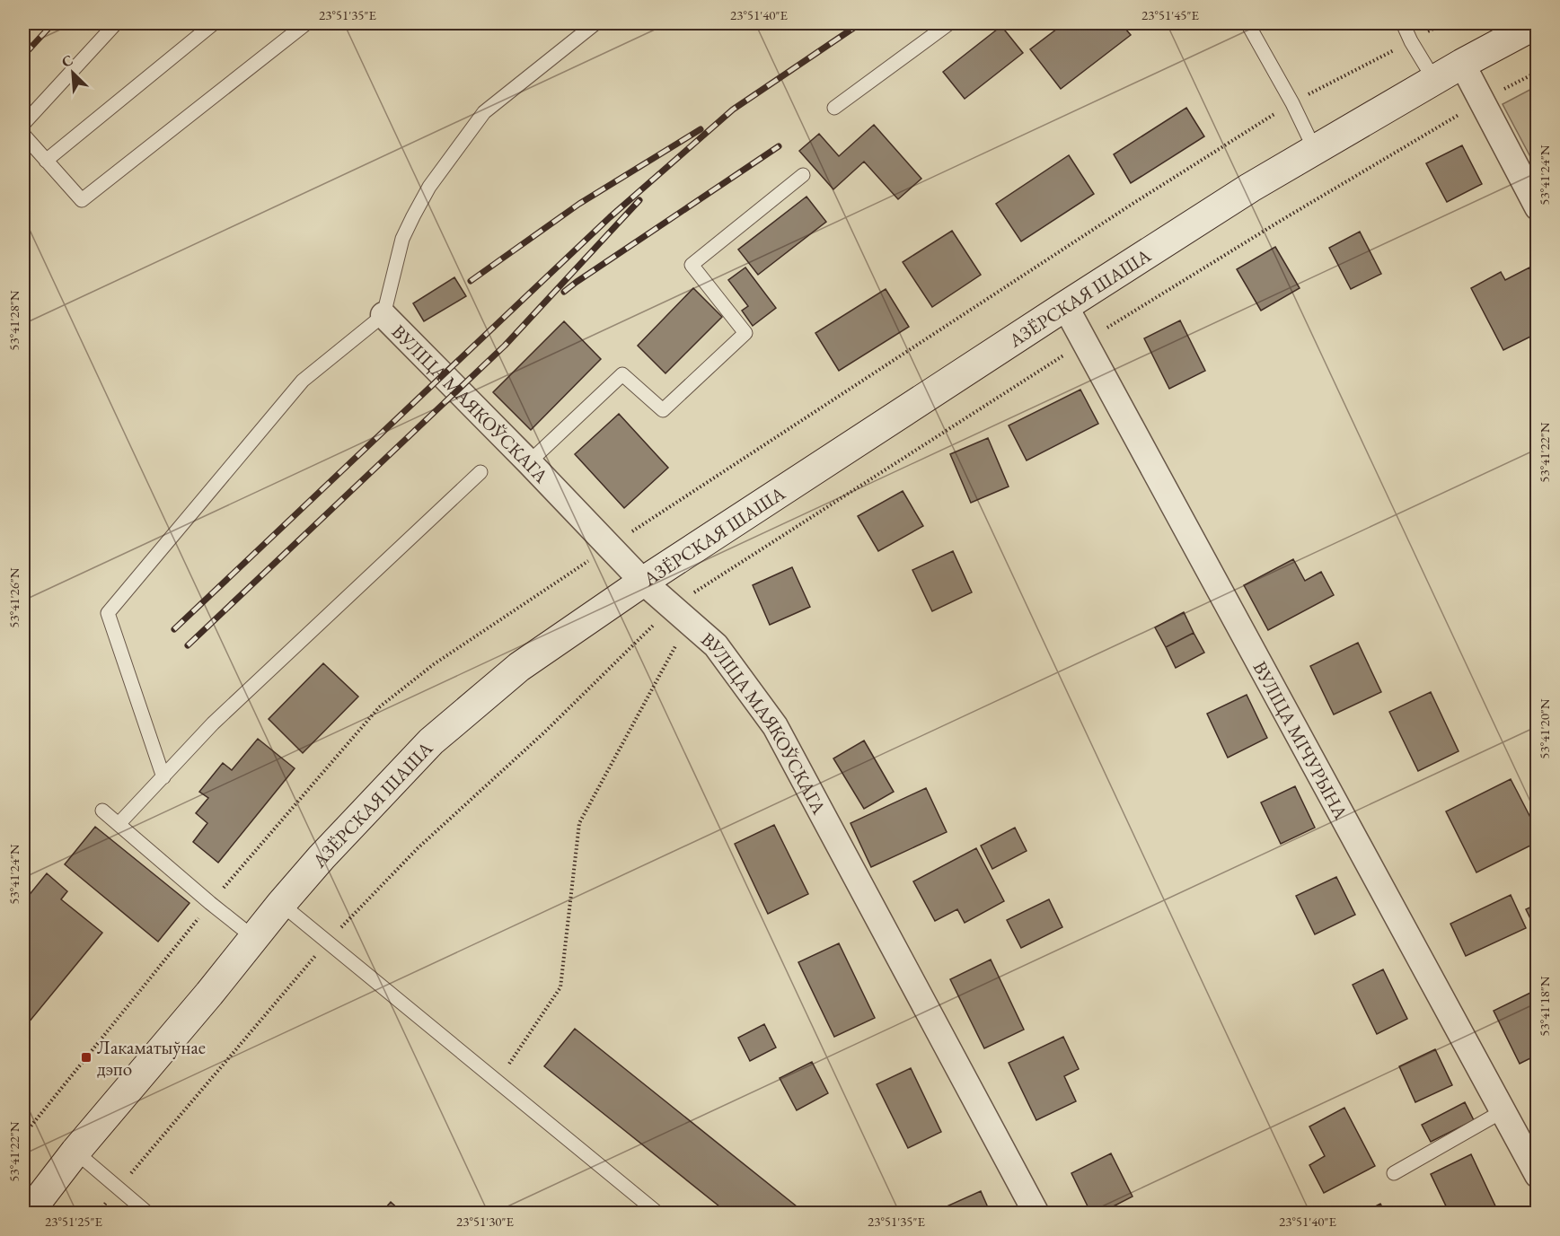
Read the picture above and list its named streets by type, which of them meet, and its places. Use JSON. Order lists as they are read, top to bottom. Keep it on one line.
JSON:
{"streets":{"main road":["АЗЁРСКАЯ ШАША"],"street":["ВУЛІЦА МАЯКОЎСКАГА","ВУЛІЦА МІЧУРЫНА"]},"crossings":[["АЗЁРСКАЯ ШАША","ВУЛІЦА МАЯКОЎСКАГА"],["АЗЁРСКАЯ ШАША","ВУЛІЦА МІЧУРЫНА"]],"places":{"transit":["Лакаматыўнае дэпо"]},"north":"top left","coordinates":["23°51'35\"E","23°51'40\"E","23°51'45\"E","53°41'24\"N","53°41'28\"N","53°41'22\"N","53°41'26\"N","53°41'20\"N","53°41'18\"N","23°51'25\"E","23°51'30\"E"]}
